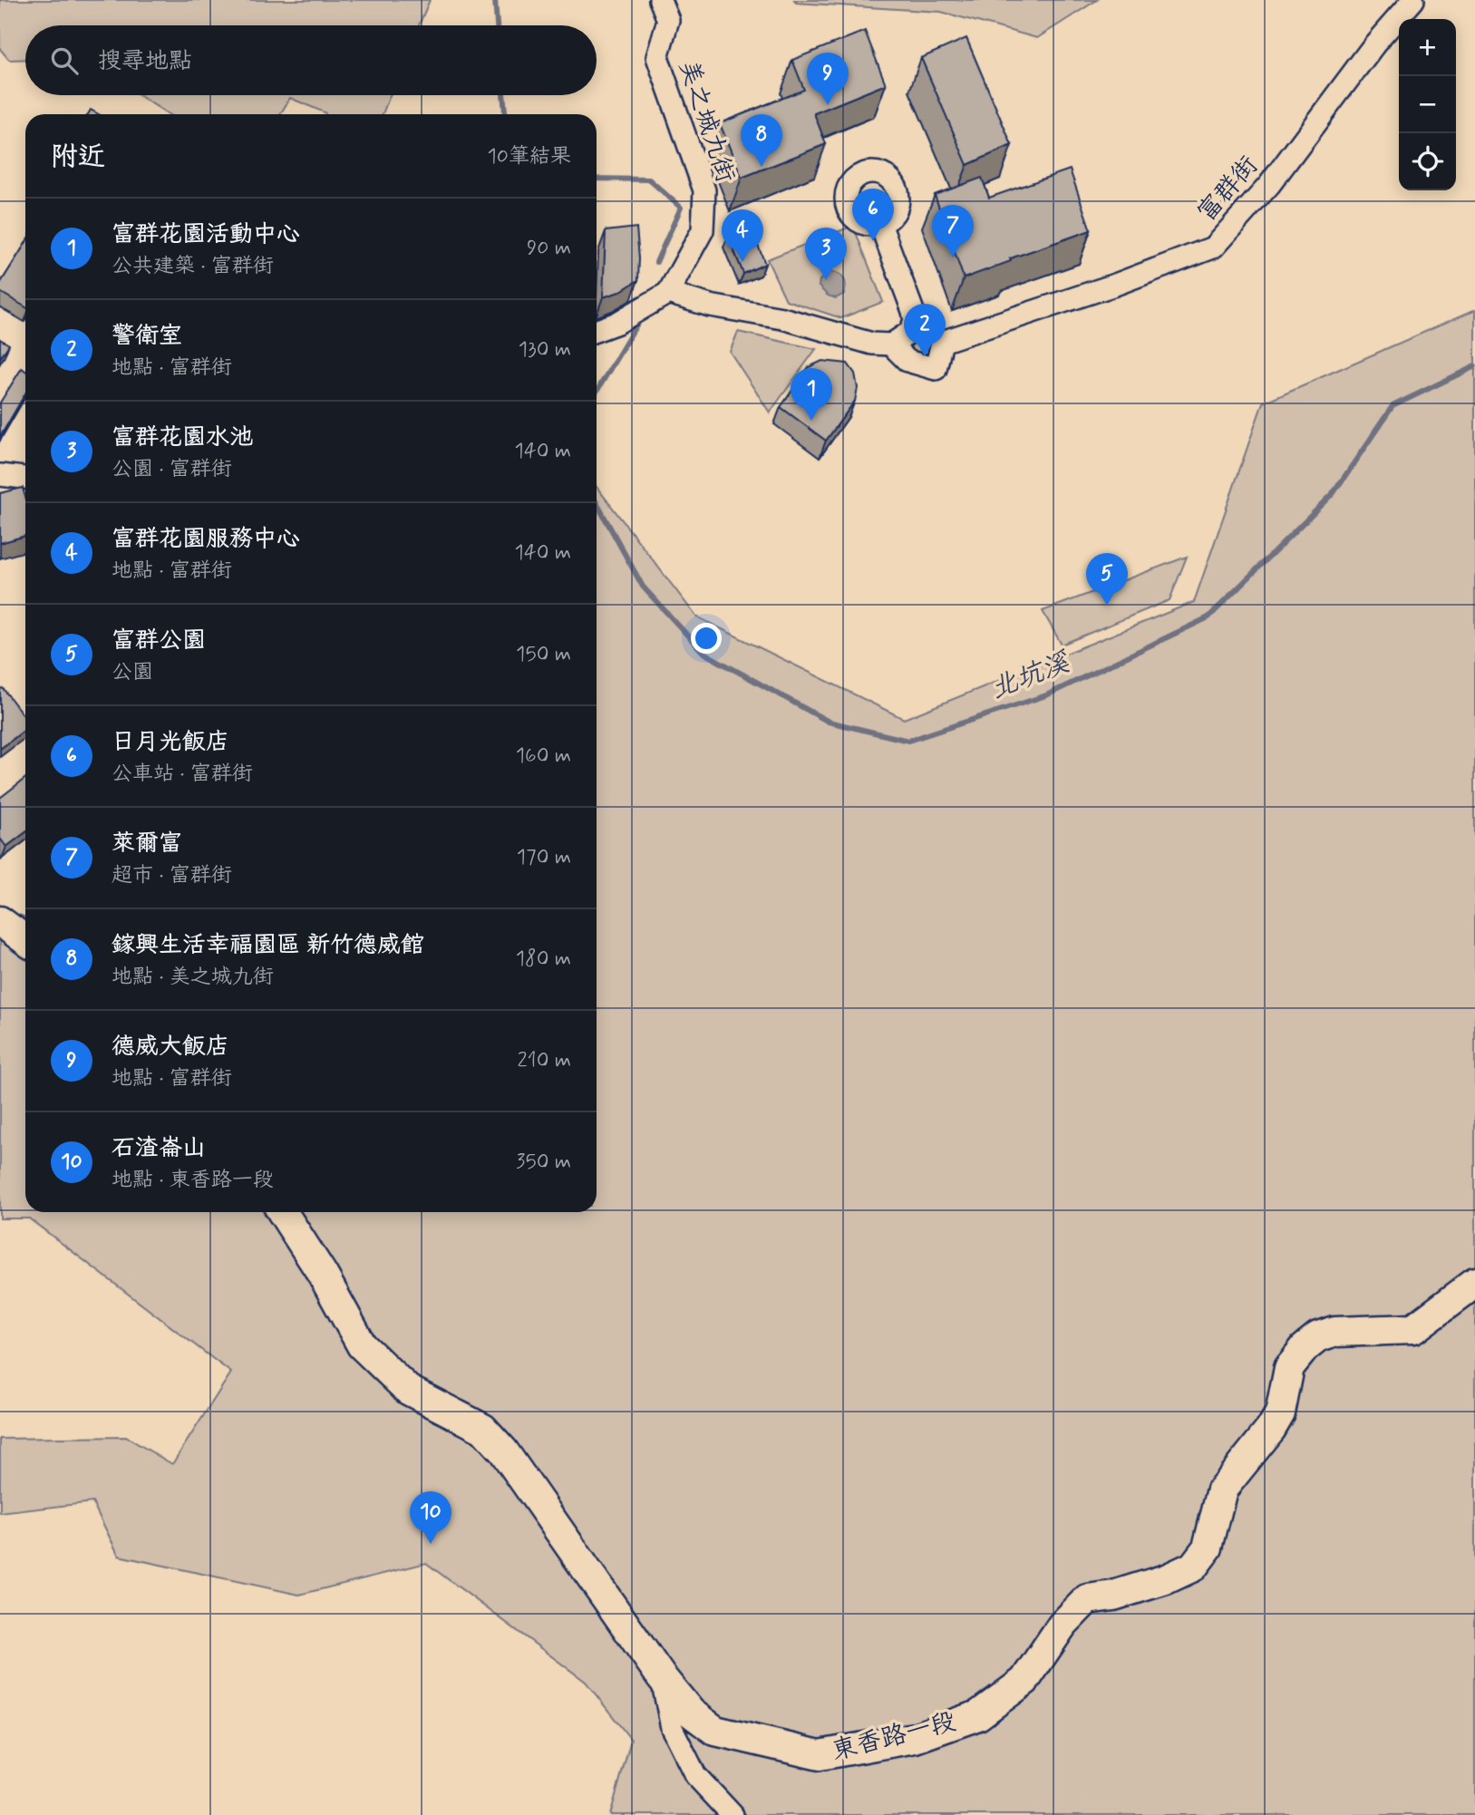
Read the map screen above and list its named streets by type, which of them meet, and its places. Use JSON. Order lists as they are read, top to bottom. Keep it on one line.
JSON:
{"streets":{"street":["美之城九街","富群街","東香路一段"]},"water":["北坑溪"],"page":{"map_buttons":["+","−"],"search":"搜尋地點","pins":["9","8","6","7","4","3","2","1","5","10"],"heading":["附近","10筆結果"],"list":[{"mark":"1","name":"富群花園活動中心","note":"公共建築 · 富群街","value":"90 m"},{"mark":"2","name":"警衛室","note":"地點 · 富群街","value":"130 m"},{"mark":"3","name":"富群花園水池","note":"公園 · 富群街","value":"140 m"},{"mark":"4","name":"富群花園服務中心","note":"地點 · 富群街","value":"140 m"},{"mark":"5","name":"富群公園","note":"公園","value":"150 m"},{"mark":"6","name":"日月光飯店","note":"公車站 · 富群街","value":"160 m"},{"mark":"7","name":"萊爾富","note":"超市 · 富群街","value":"170 m"},{"mark":"8","name":"鎵興生活幸福園區 新竹德威館","note":"地點 · 美之城九街","value":"180 m"},{"mark":"9","name":"德威大飯店","note":"地點 · 富群街","value":"210 m"},{"mark":"10","name":"石渣崙山","note":"地點 · 東香路一段","value":"350 m"}]}}
